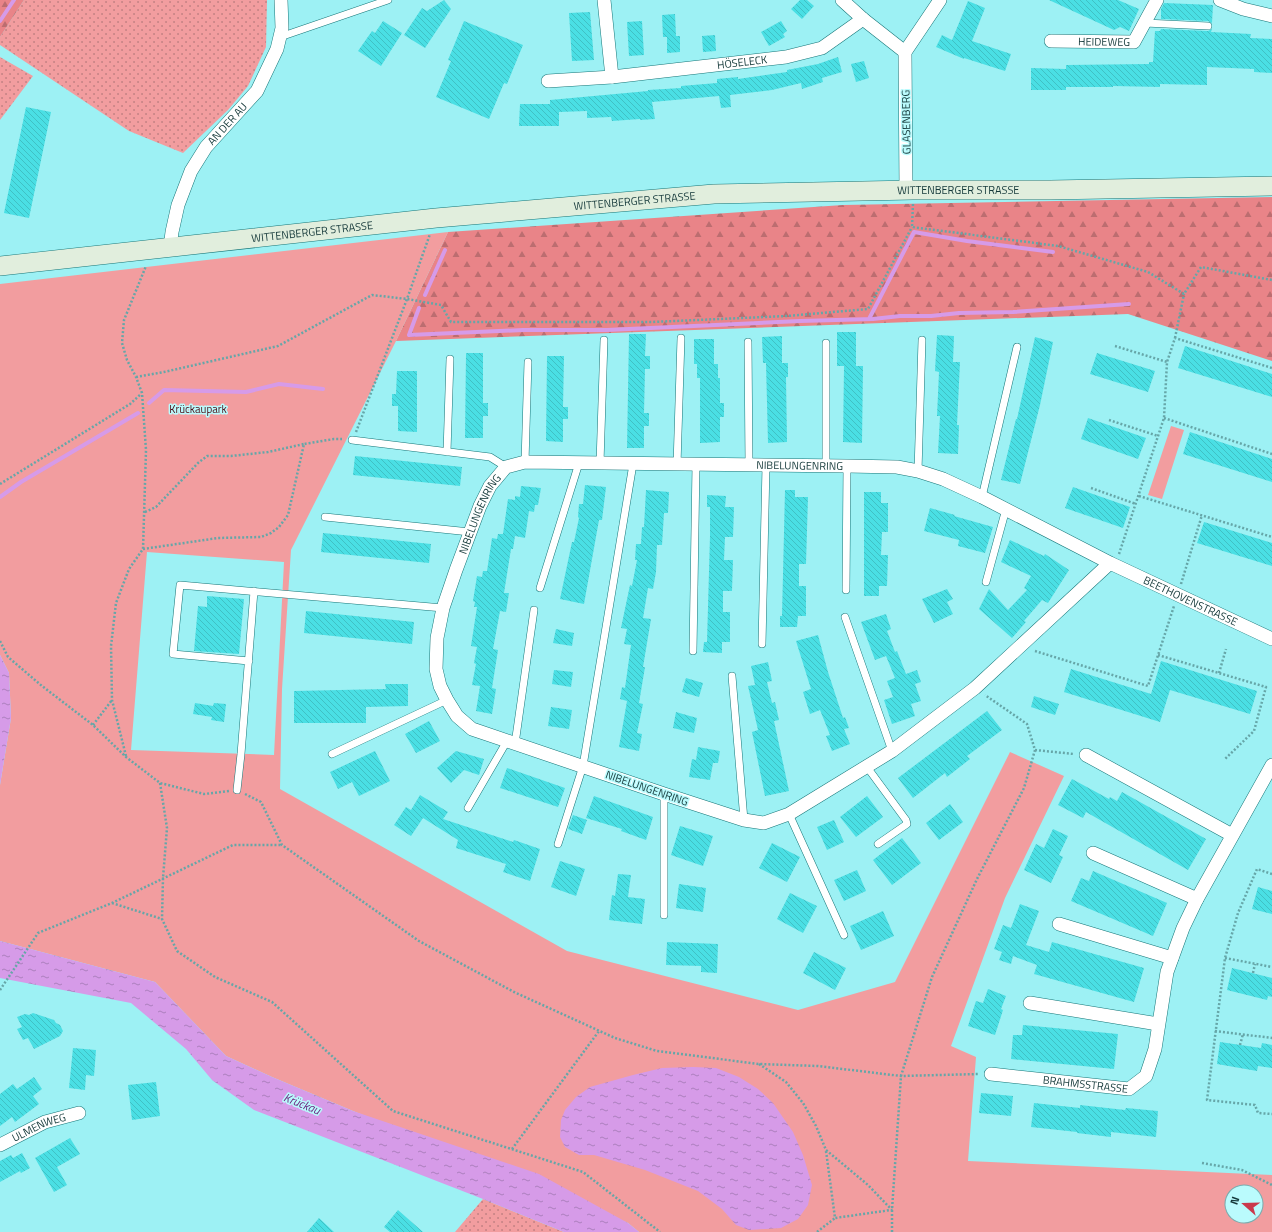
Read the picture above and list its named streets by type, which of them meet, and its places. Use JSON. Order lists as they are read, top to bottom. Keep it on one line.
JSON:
{"streets":{"main road":["WITTENBERGER STRASSE"],"street":["HEIDEWEG","HÖSELECK","GLASENBERG","AN DER AU","NIBELUNGENRING","BEETHOVENSTRASSE","BRAHMSSTRASSE","ULMENWEG"]},"crossings":[["GLASENBERG","WITTENBERGER STRASSE"],["AN DER AU","WITTENBERGER STRASSE"],["NIBELUNGENRING","BEETHOVENSTRASSE"]],"water":["Krückau"],"parks":["Krückaupark"],"north":"left"}
